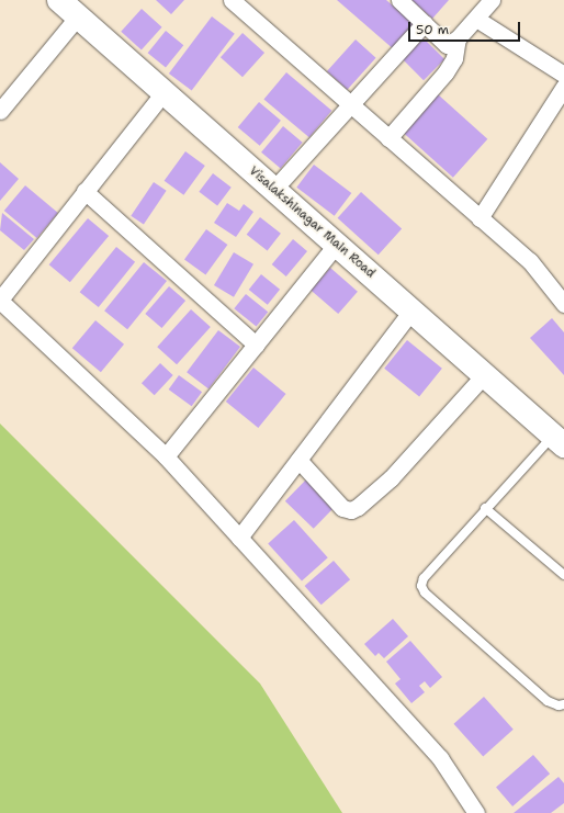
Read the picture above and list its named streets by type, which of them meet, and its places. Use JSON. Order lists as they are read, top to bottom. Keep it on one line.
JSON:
{"streets":{"street":["Visalakshinagar Main Road"]},"scale_bar":"50 m"}
